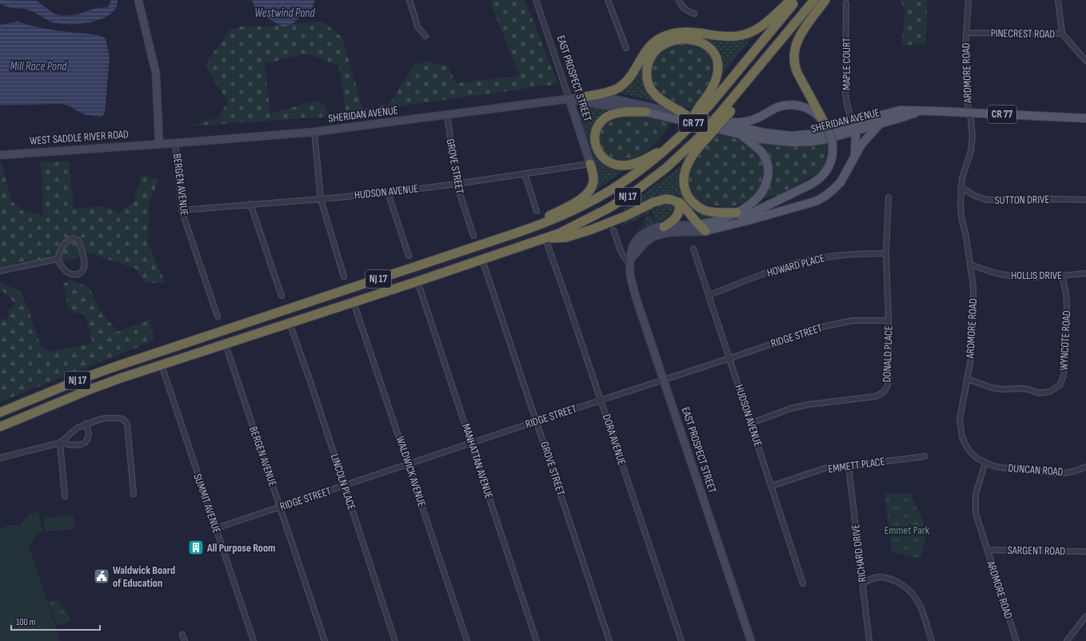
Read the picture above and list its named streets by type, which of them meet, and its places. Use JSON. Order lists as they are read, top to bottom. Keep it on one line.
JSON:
{"streets":{"highway":["NJ 17"],"main road":["EAST PROSPECT STREET","SHERIDAN AVENUE","CR 77"],"street":["PINECREST ROAD","MAPLE COURT","ARDMORE ROAD","WEST SADDLE RIVER ROAD","GROVE STREET","BERGEN AVENUE","HUDSON AVENUE","SUTTON DRIVE","HOWARD PLACE","HOLLIS DRIVE","RIDGE STREET","WYNCOTE ROAD","DONALD PLACE","DORA AVENUE","MANHATTAN AVENUE","EMMETT PLACE","DUNCAN ROAD","WALDWICK AVENUE","LINCOLN PLACE","SUMMIT AVENUE","SARGENT ROAD","RICHARD DRIVE"]},"crossings":[["PINECREST ROAD","ARDMORE ROAD"],["MAPLE COURT","SHERIDAN AVENUE"],["ARDMORE ROAD","SHERIDAN AVENUE"],["ARDMORE ROAD","SUTTON DRIVE"],["ARDMORE ROAD","HOLLIS DRIVE"],["ARDMORE ROAD","WYNCOTE ROAD"],["ARDMORE ROAD","DUNCAN ROAD"],["ARDMORE ROAD","SARGENT ROAD"],["EAST PROSPECT STREET","SHERIDAN AVENUE"],["EAST PROSPECT STREET","HUDSON AVENUE"],["EAST PROSPECT STREET","RIDGE STREET"],["SHERIDAN AVENUE","WEST SADDLE RIVER ROAD"],["SHERIDAN AVENUE","GROVE STREET"],["SHERIDAN AVENUE","BERGEN AVENUE"],["GROVE STREET","HUDSON AVENUE"],["GROVE STREET","NJ 17"],["GROVE STREET","RIDGE STREET"],["BERGEN AVENUE","HUDSON AVENUE"],["BERGEN AVENUE","NJ 17"],["BERGEN AVENUE","RIDGE STREET"],["HUDSON AVENUE","HOWARD PLACE"],["HUDSON AVENUE","RIDGE STREET"],["HUDSON AVENUE","DONALD PLACE"],["HUDSON AVENUE","EMMETT PLACE"],["NJ 17","DORA AVENUE"],["NJ 17","MANHATTAN AVENUE"],["NJ 17","WALDWICK AVENUE"],["NJ 17","LINCOLN PLACE"],["NJ 17","SUMMIT AVENUE"],["HOWARD PLACE","DONALD PLACE"],["HOLLIS DRIVE","WYNCOTE ROAD"],["RIDGE STREET","DONALD PLACE"],["RIDGE STREET","DORA AVENUE"],["RIDGE STREET","MANHATTAN AVENUE"],["RIDGE STREET","WALDWICK AVENUE"],["RIDGE STREET","LINCOLN PLACE"],["RIDGE STREET","SUMMIT AVENUE"],["EMMETT PLACE","RICHARD DRIVE"]],"water":["Westwind Pond","Mill Race Pond"],"parks":["Emmet Park"],"places":{"building":["All Purpose Room"],"public building":["Waldwick Board of Education"]},"scale_bar":"100 m"}
